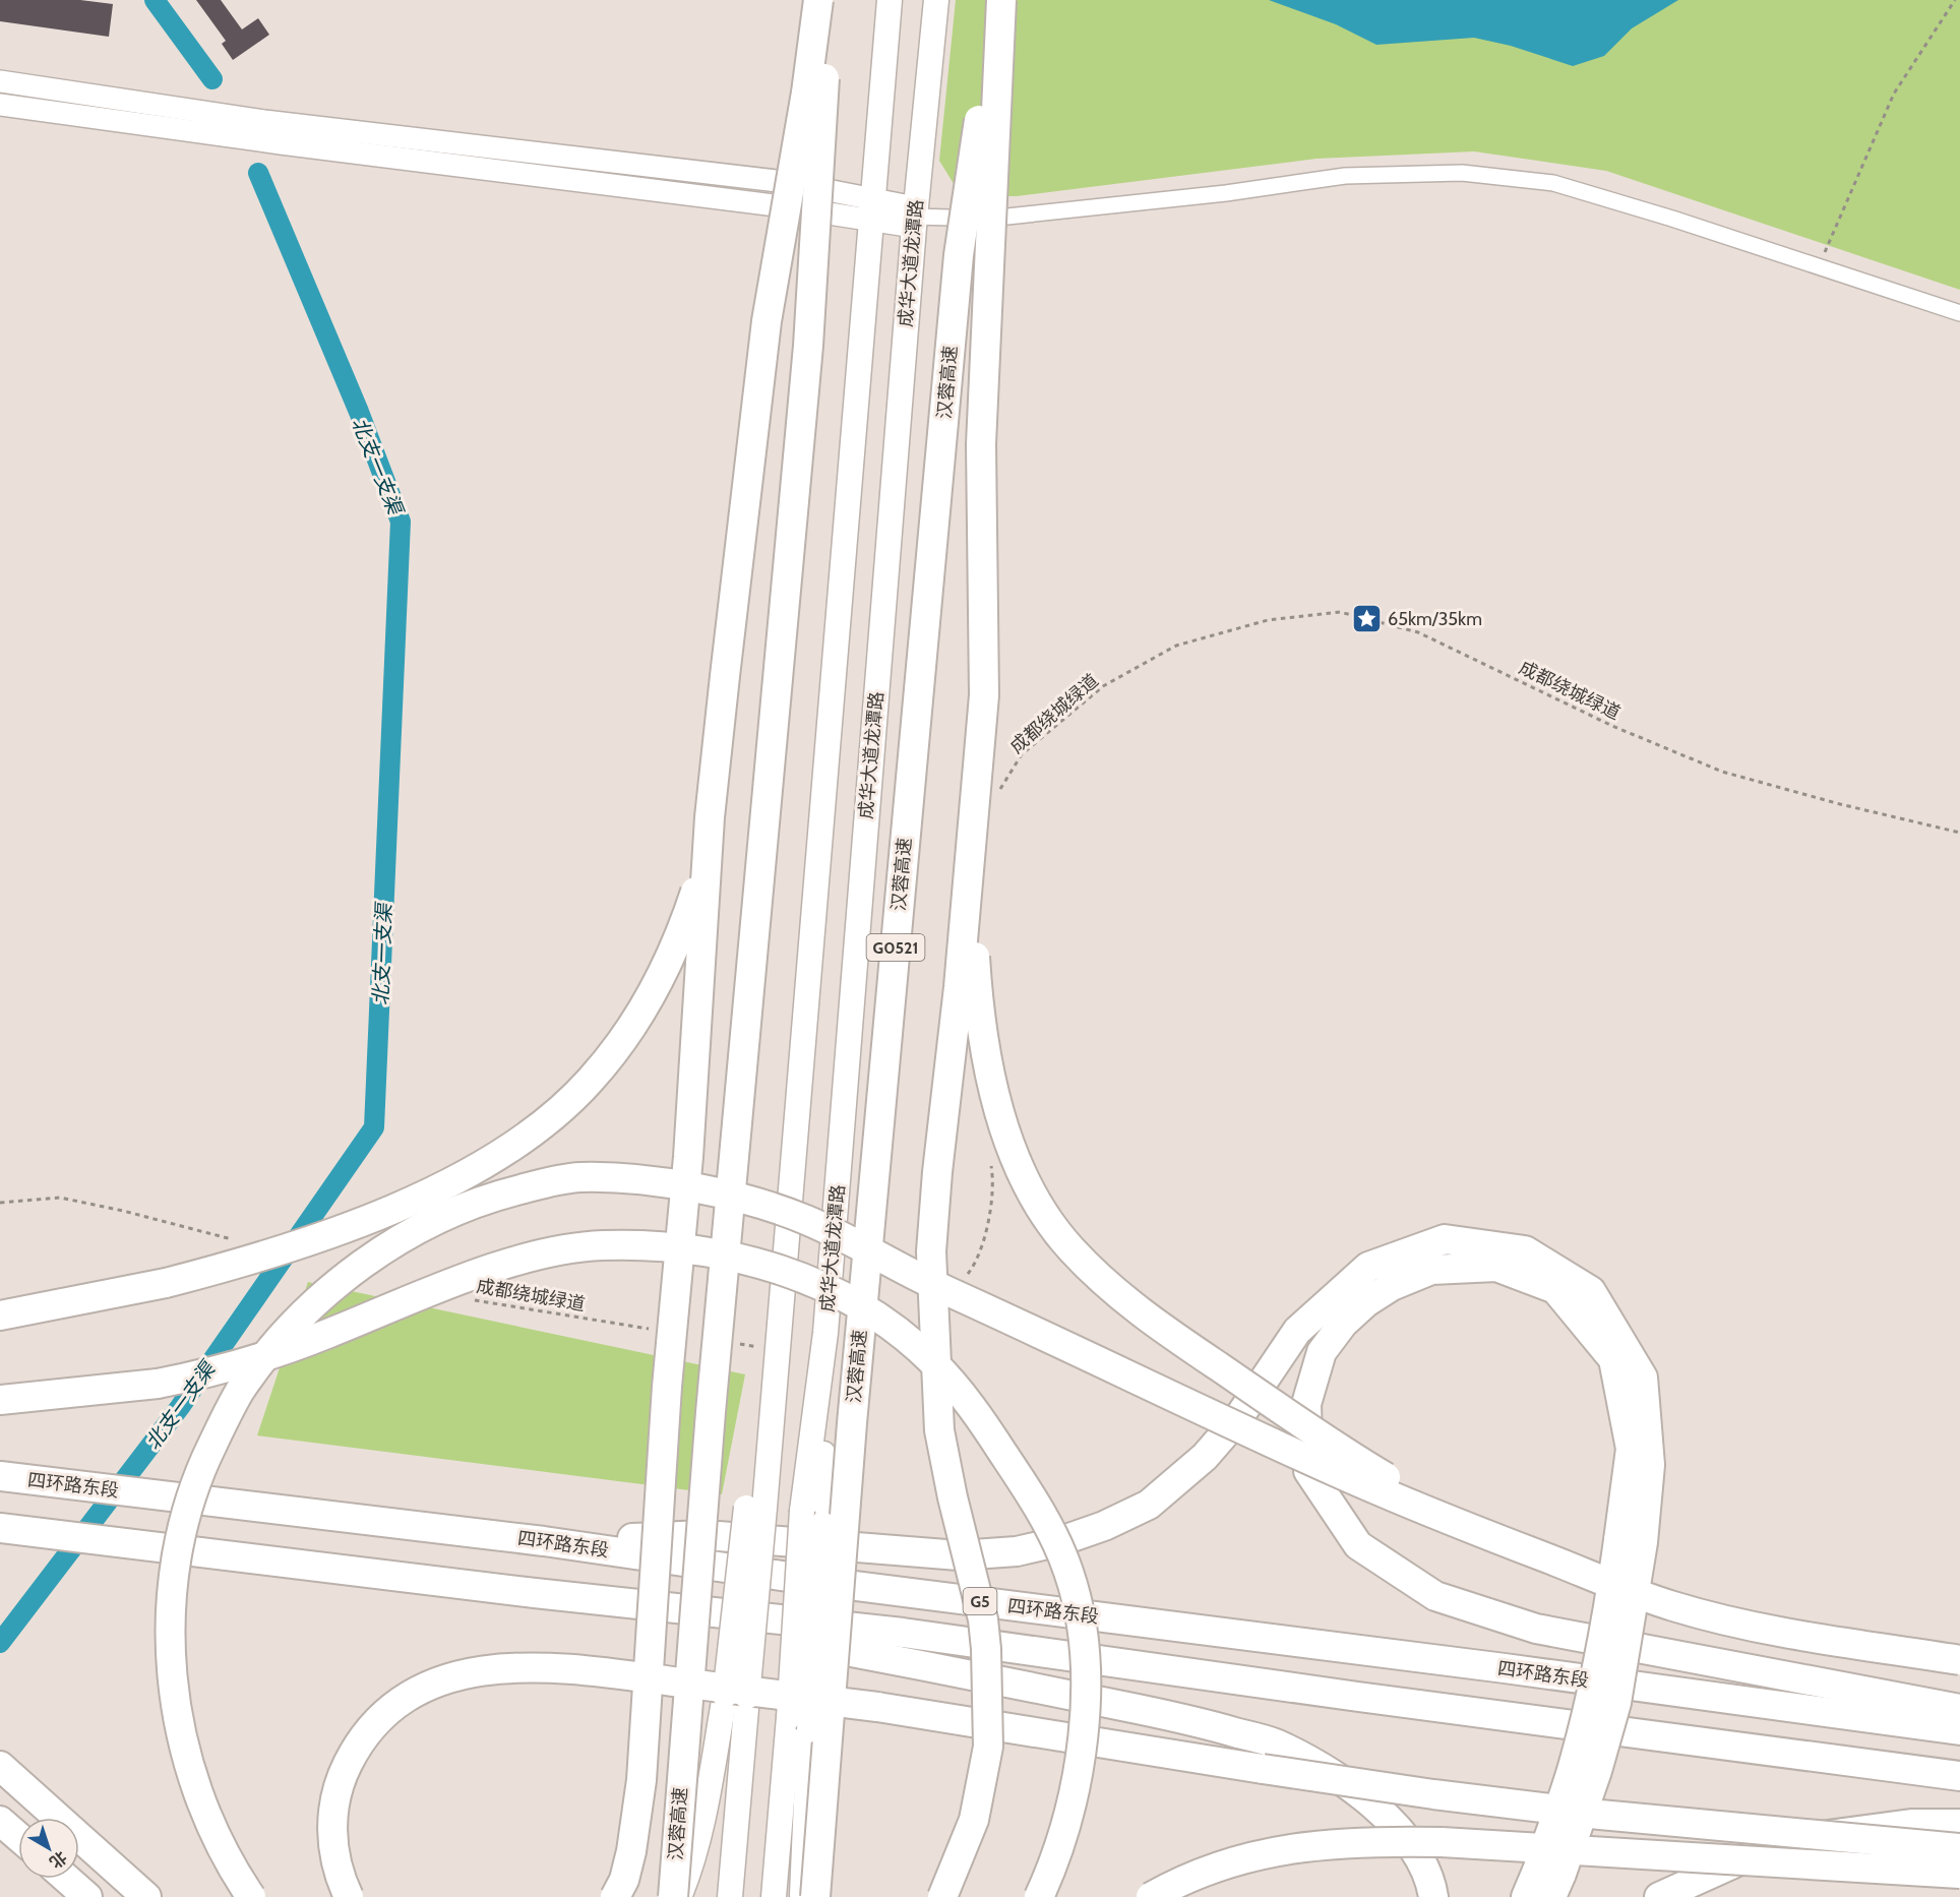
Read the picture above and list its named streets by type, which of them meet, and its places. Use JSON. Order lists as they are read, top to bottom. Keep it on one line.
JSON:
{"streets":{"highway":["汉蓉高速","G0521","四环路东段","G5"],"main road":["成华大道龙潭路"],"path":["成都绕城绿道"]},"water":["北支一支渠"],"places":{"place":["65km/35km"]},"north":"bottom right"}
